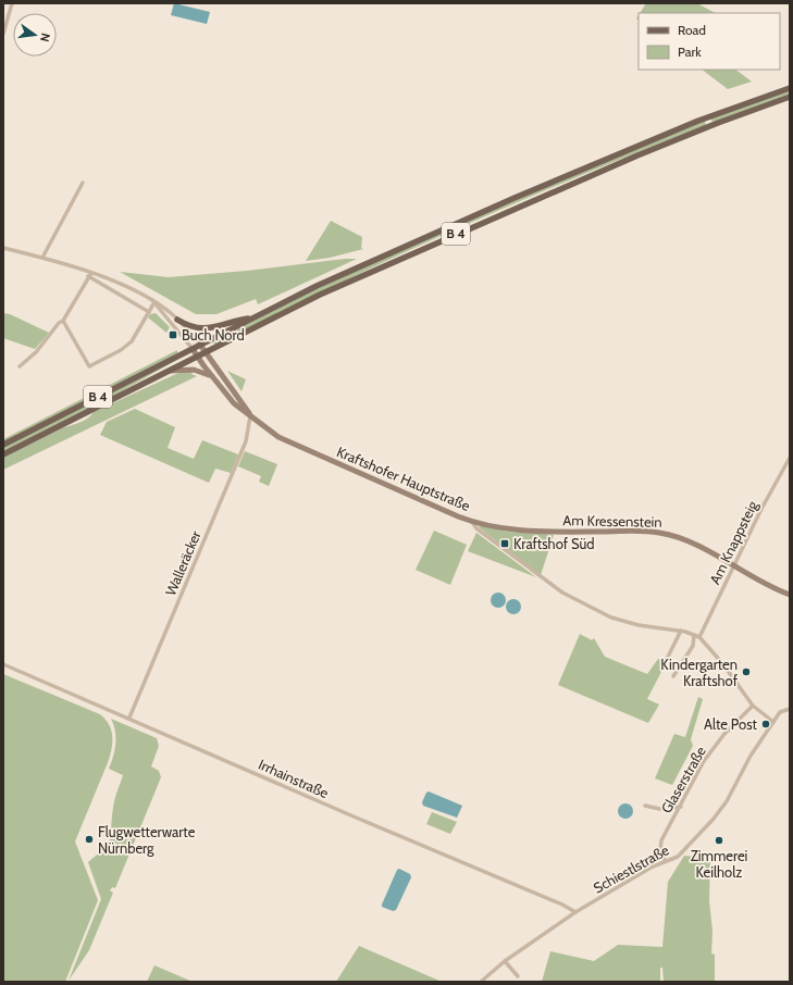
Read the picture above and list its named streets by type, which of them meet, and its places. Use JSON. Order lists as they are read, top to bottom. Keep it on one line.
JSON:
{"streets":{"main road":["B 4"],"street":["Kraftshofer Hauptstraße","Am Kressenstein","Am Knappsteig","Walleräcker","Irrhainstraße","Glaserstraße","Schiestlstraße"]},"crossings":[["B 4","Kraftshofer Hauptstraße"],["Kraftshofer Hauptstraße","Am Kressenstein"],["Kraftshofer Hauptstraße","Am Knappsteig"],["Kraftshofer Hauptstraße","Walleräcker"],["Kraftshofer Hauptstraße","Glaserstraße"],["Kraftshofer Hauptstraße","Schiestlstraße"],["Am Kressenstein","Am Knappsteig"],["Walleräcker","Irrhainstraße"],["Irrhainstraße","Schiestlstraße"],["Glaserstraße","Schiestlstraße"]],"places":{"transit":["Buch Nord","Kraftshof Süd"],"other":["Kindergarten Kraftshof","Alte Post","Flugwetterwarte Nürnberg","Zimmerei Keilholz"]},"legend":["Road","Park"],"north":"right"}
